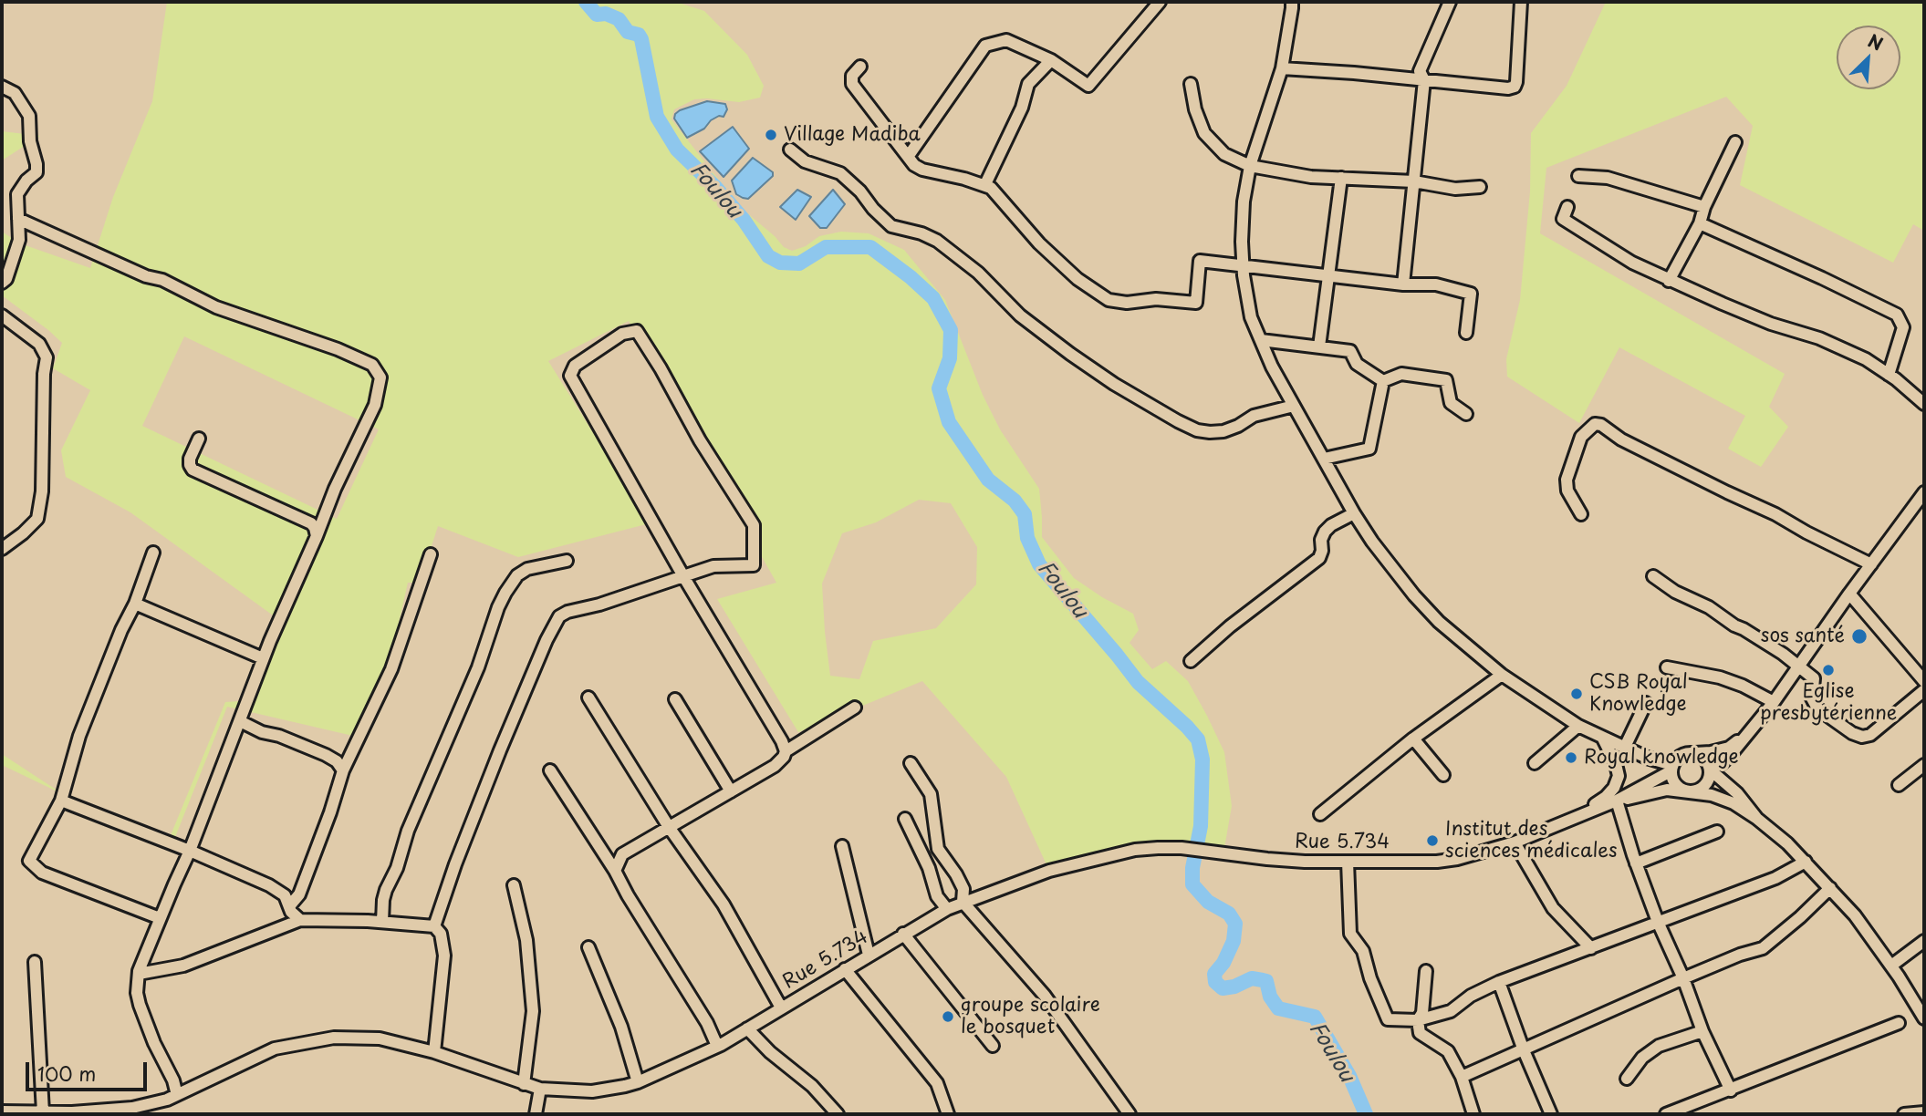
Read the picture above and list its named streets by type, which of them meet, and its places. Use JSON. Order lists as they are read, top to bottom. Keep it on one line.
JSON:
{"streets":{"street":["Rue 5.734"]},"water":["Foulou"],"places":["Village Madiba","sos santé","Eglise presbytérienne","CSB Royal Knowledge","Royal knowledge","Institut des sciences médicales","groupe scolaire le bosquet"],"scale_bar":"100 m","north":"top right"}
